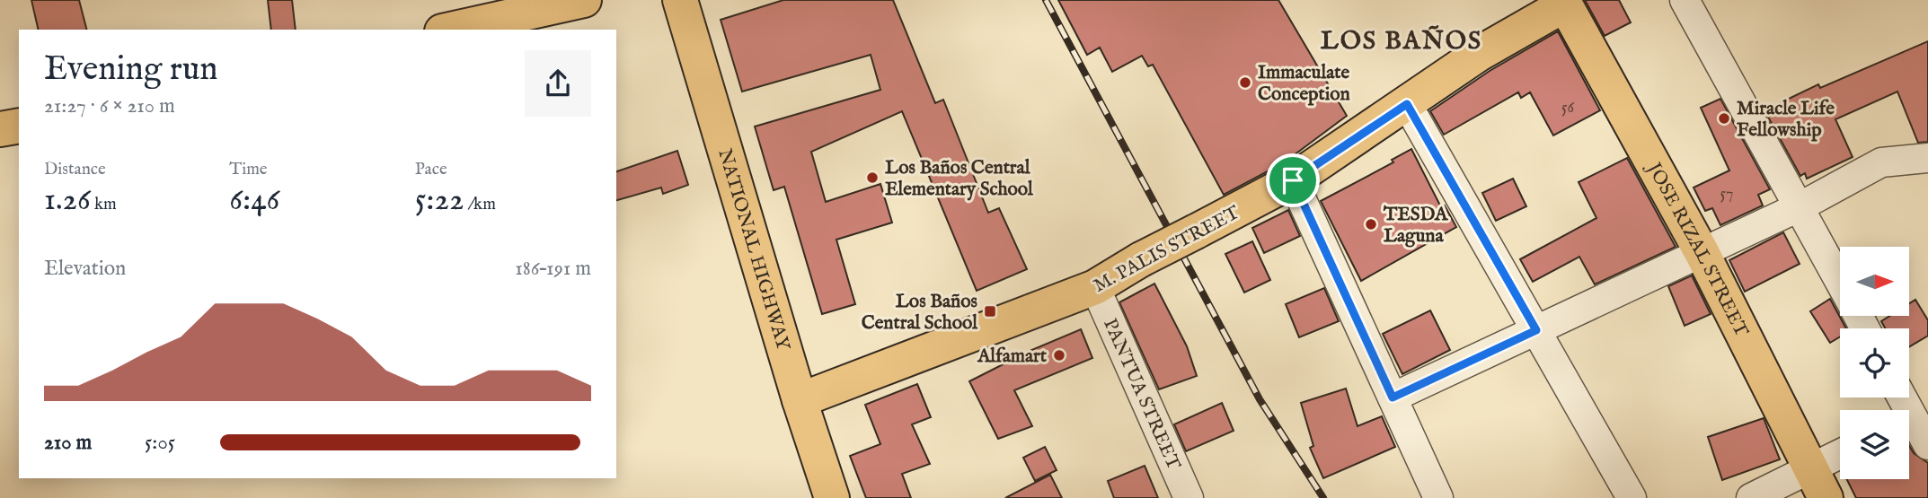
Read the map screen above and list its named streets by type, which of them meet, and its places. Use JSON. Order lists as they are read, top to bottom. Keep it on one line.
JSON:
{"streets":{"main road":["M. PALIS STREET","NATIONAL HIGHWAY","JOSE RIZAL STREET"],"street":["PANTUA STREET"]},"crossings":[["M. PALIS STREET","NATIONAL HIGHWAY"],["M. PALIS STREET","JOSE RIZAL STREET"],["M. PALIS STREET","PANTUA STREET"]],"districts":["LOS BAÑOS"],"places":{"other":["Immaculate Conception","Miracle Life Fellowship","Los Baños Central Elementary School","TESDA Laguna","Alfamart"],"transit":["Los Baños Central School"]},"house_numbers":["56","57"],"north":"right","page":{"heading":["Evening run","21:27 · 6 × 210 m"],"stats":[["Distance","1.26 km"],["Time","6:46"],["Pace","5:22 /km"]],"chart":["Elevation","186–191 m"],"list":[{"name":"210 m","note":"5:05"}]}}
